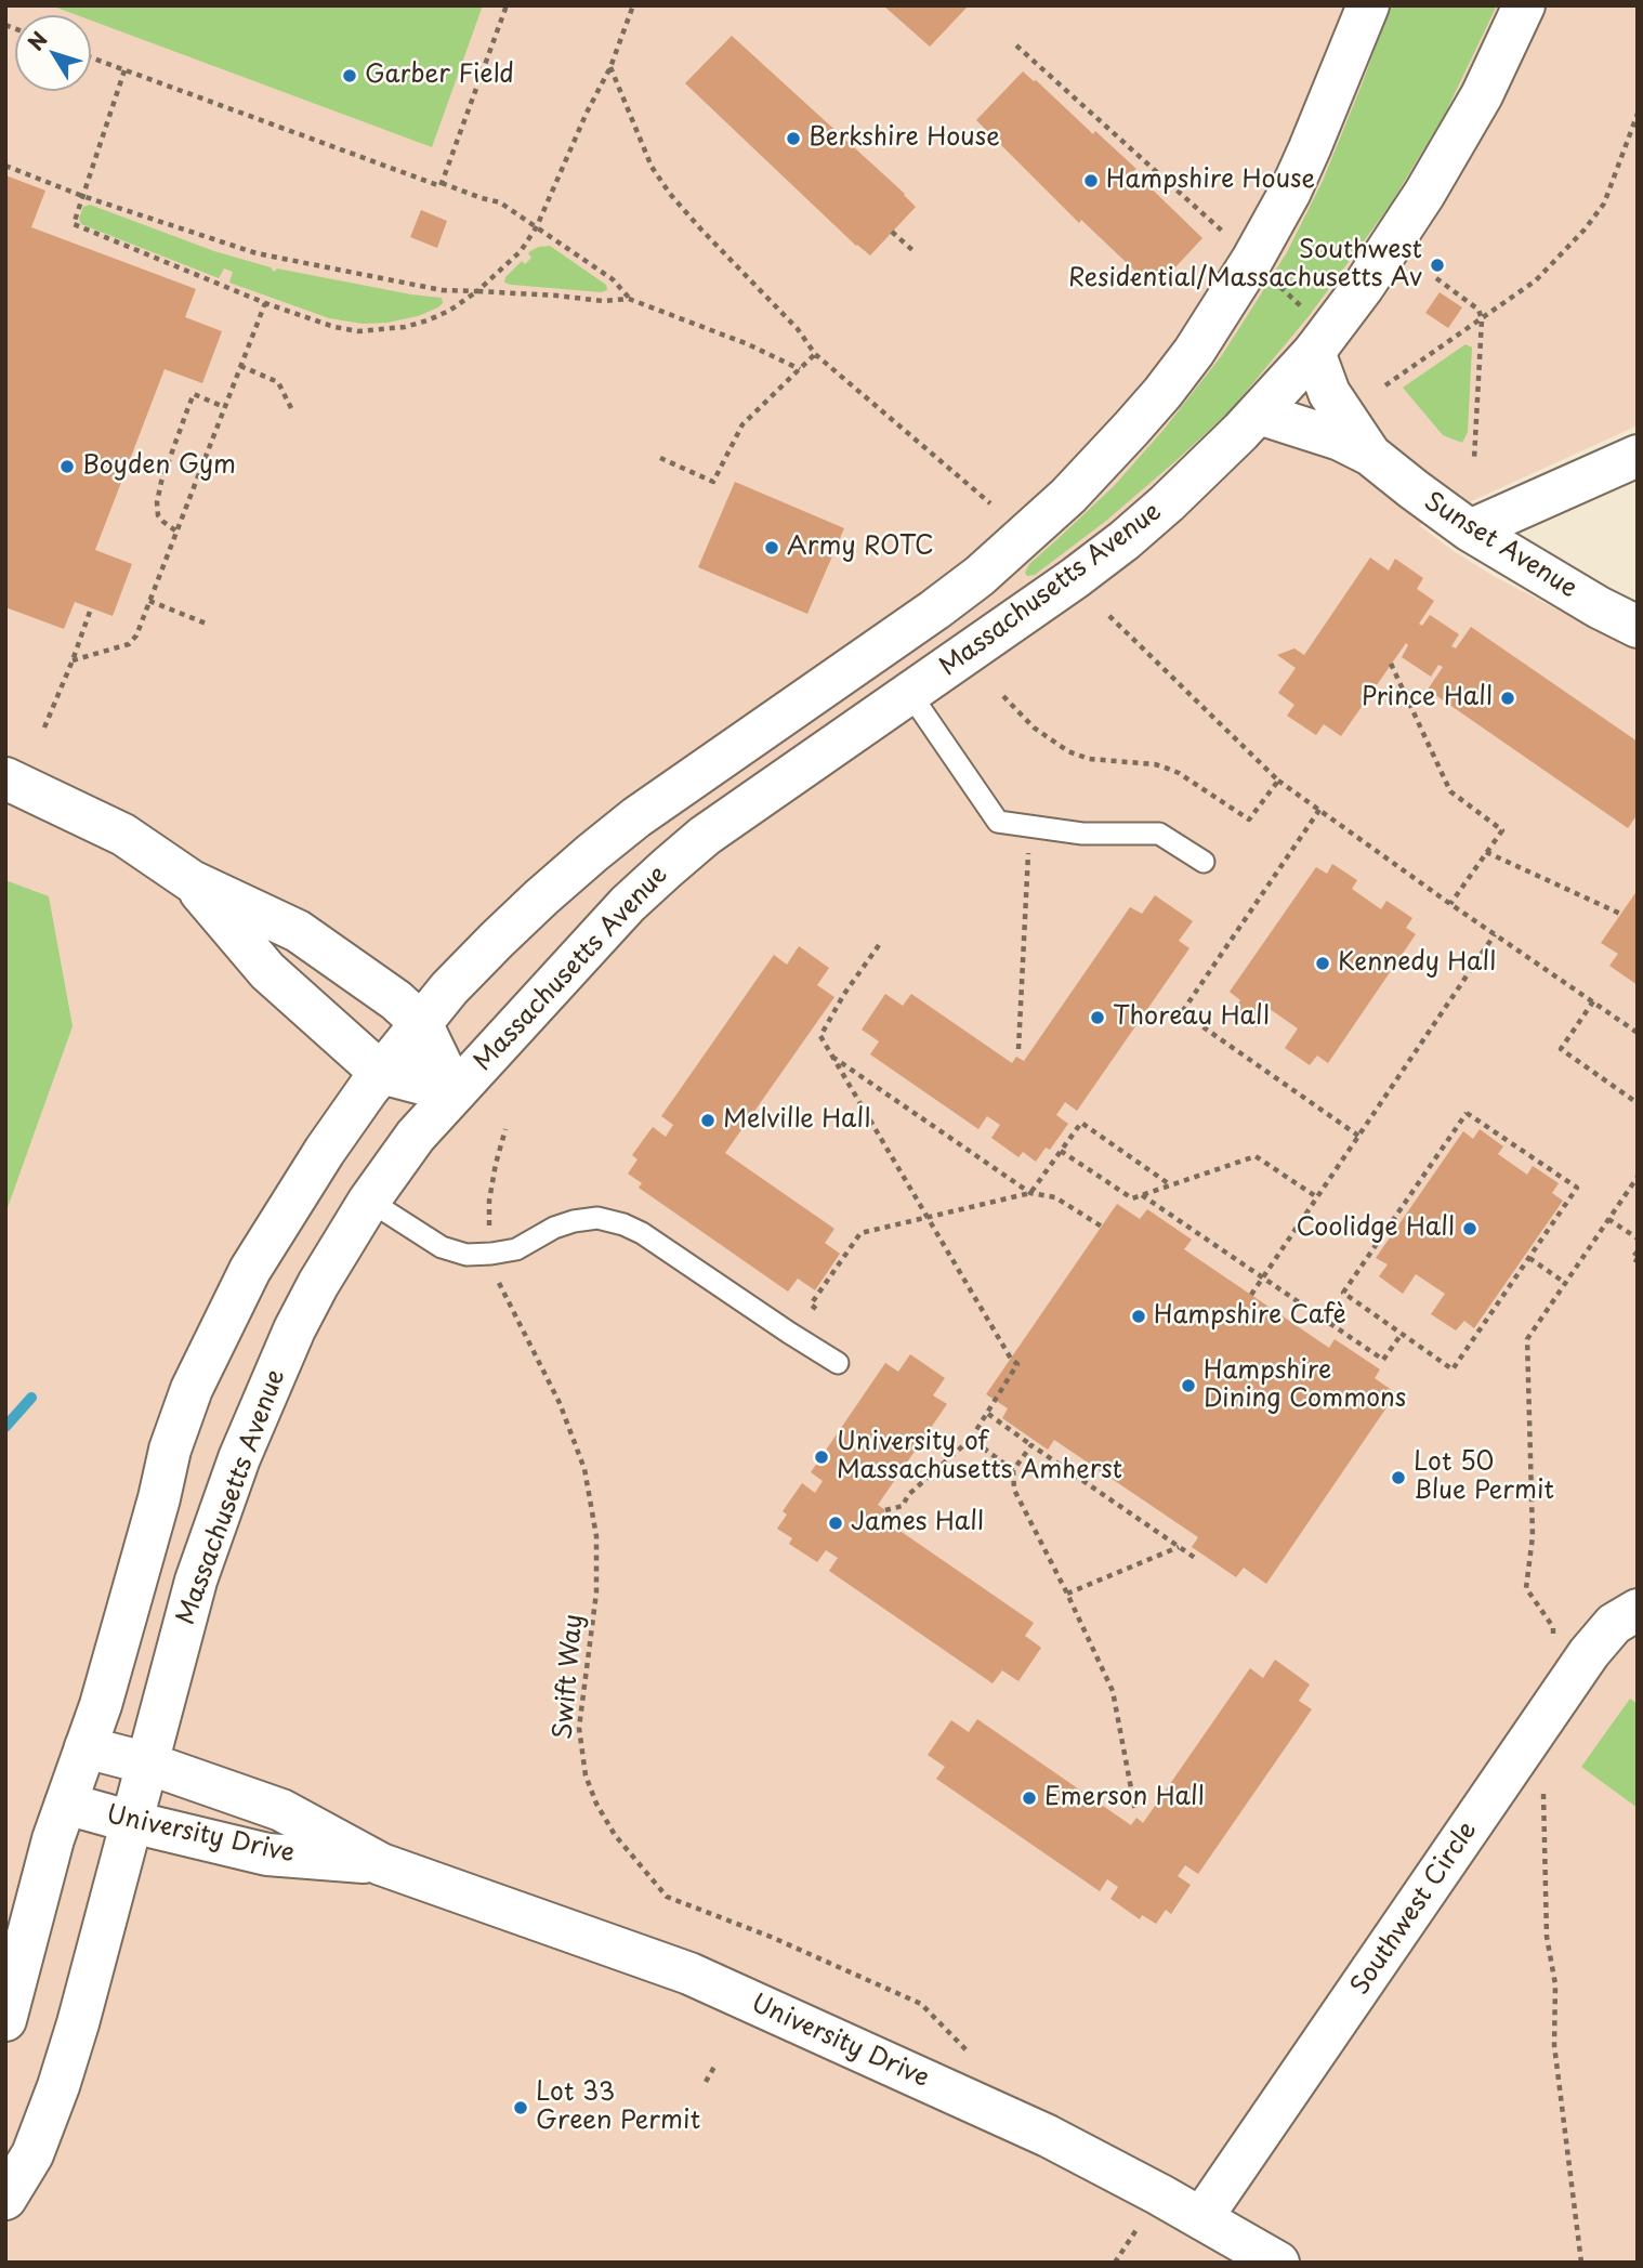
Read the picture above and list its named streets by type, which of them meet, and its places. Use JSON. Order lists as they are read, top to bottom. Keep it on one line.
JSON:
{"streets":{"main road":["Sunset Avenue","Massachusetts Avenue","University Drive","Southwest Circle"],"path":["Swift Way"]},"crossings":[["Sunset Avenue","Massachusetts Avenue"],["Massachusetts Avenue","University Drive"],["University Drive","Southwest Circle"]],"places":["Garber Field","Berkshire House","Hampshire House","Southwest Residential/Massachusetts Av","Boyden Gym","Army ROTC","Prince Hall","Kennedy Hall","Thoreau Hall","Melville Hall","Coolidge Hall","Hampshire Cafè","Hampshire Dining Commons","University of Massachusetts Amherst","Lot 50 Blue Permit","James Hall","Emerson Hall","Lot 33 Green Permit"],"north":"top left"}
